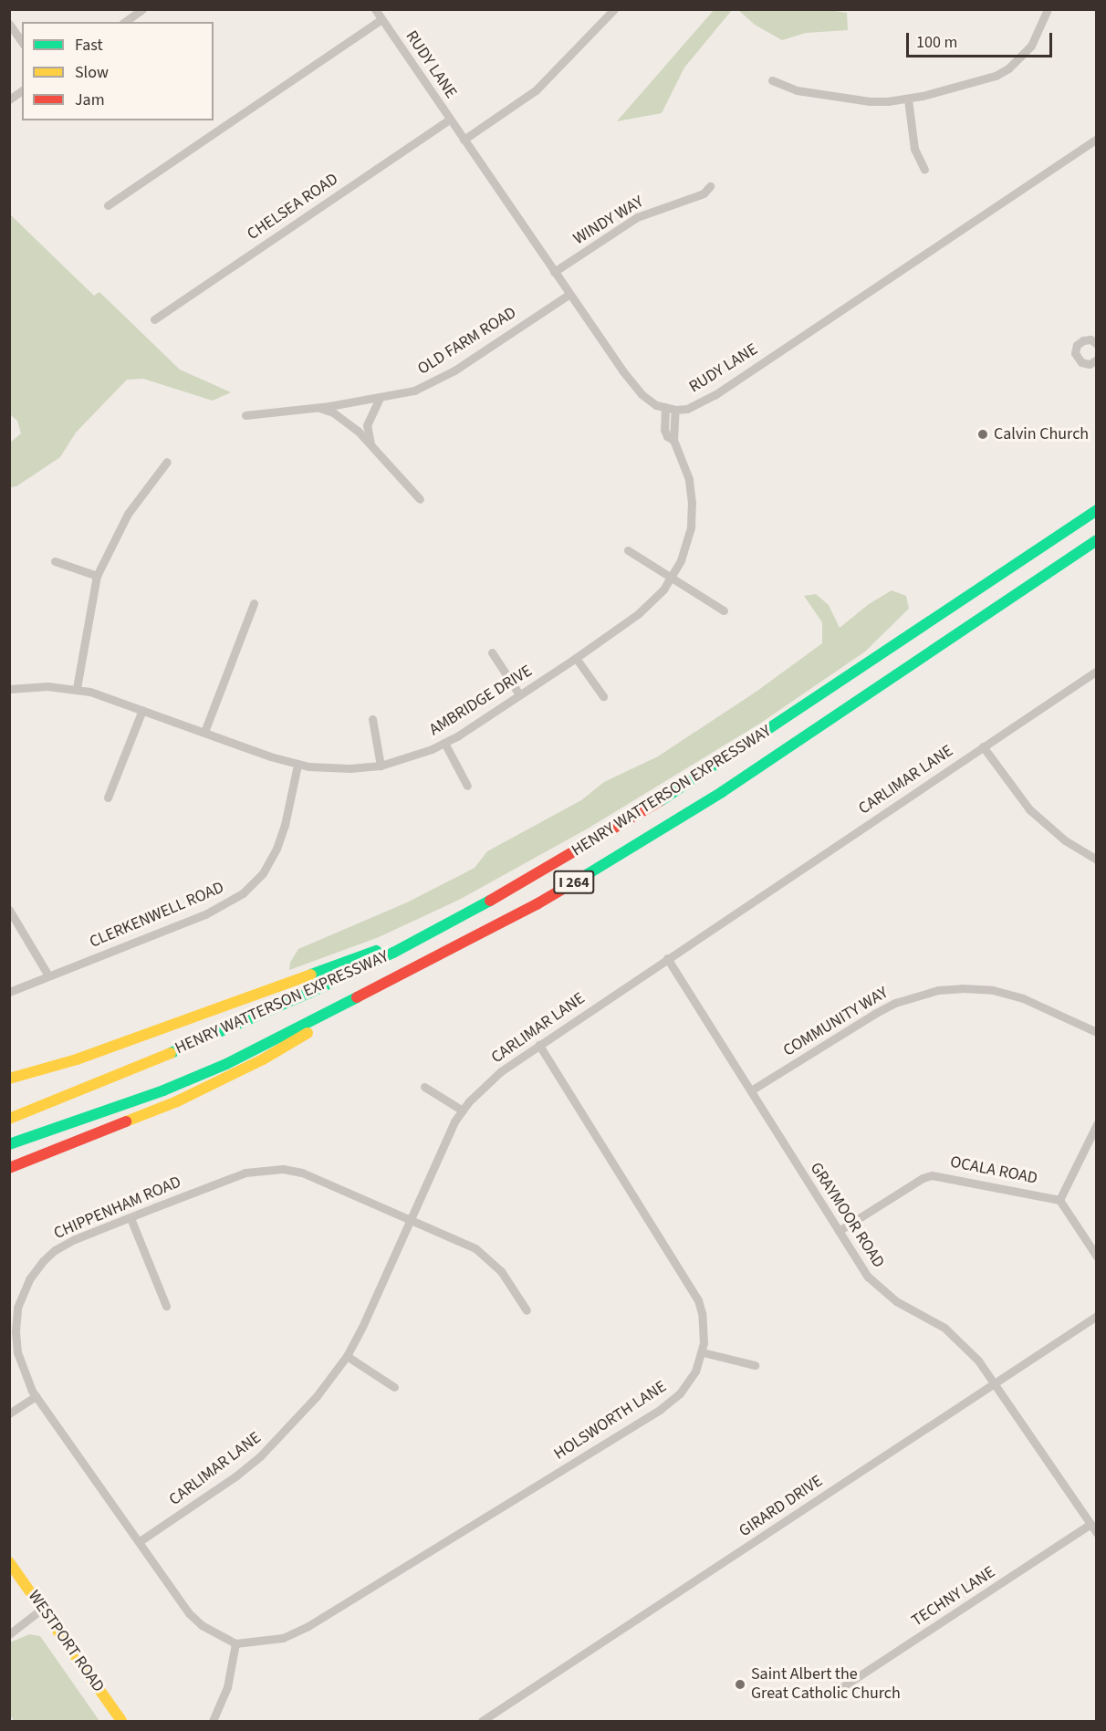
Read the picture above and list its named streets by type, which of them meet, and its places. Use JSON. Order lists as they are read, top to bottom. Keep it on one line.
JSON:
{"streets":{"main road":["HENRY WATTERSON EXPRESSWAY","I 264","WESTPORT ROAD"],"street":["RUDY LANE","CHELSEA ROAD","WINDY WAY","OLD FARM ROAD","AMBRIDGE DRIVE","CARLIMAR LANE","CLERKENWELL ROAD","COMMUNITY WAY","OCALA ROAD","CHIPPENHAM ROAD","GRAYMOOR ROAD","HOLSWORTH LANE","GIRARD DRIVE","TECHNY LANE"]},"crossings":[["RUDY LANE","CHELSEA ROAD"],["RUDY LANE","WINDY WAY"],["RUDY LANE","OLD FARM ROAD"],["RUDY LANE","AMBRIDGE DRIVE"],["AMBRIDGE DRIVE","CLERKENWELL ROAD"],["CARLIMAR LANE","CHIPPENHAM ROAD"],["CARLIMAR LANE","GRAYMOOR ROAD"],["CARLIMAR LANE","HOLSWORTH LANE"],["COMMUNITY WAY","GRAYMOOR ROAD"],["OCALA ROAD","GRAYMOOR ROAD"],["CHIPPENHAM ROAD","HOLSWORTH LANE"],["GRAYMOOR ROAD","GIRARD DRIVE"],["GRAYMOOR ROAD","TECHNY LANE"]],"places":["Calvin Church","Saint Albert the Great Catholic Church"],"legend":["Fast","Slow","Jam"],"scale_bar":"100 m"}
